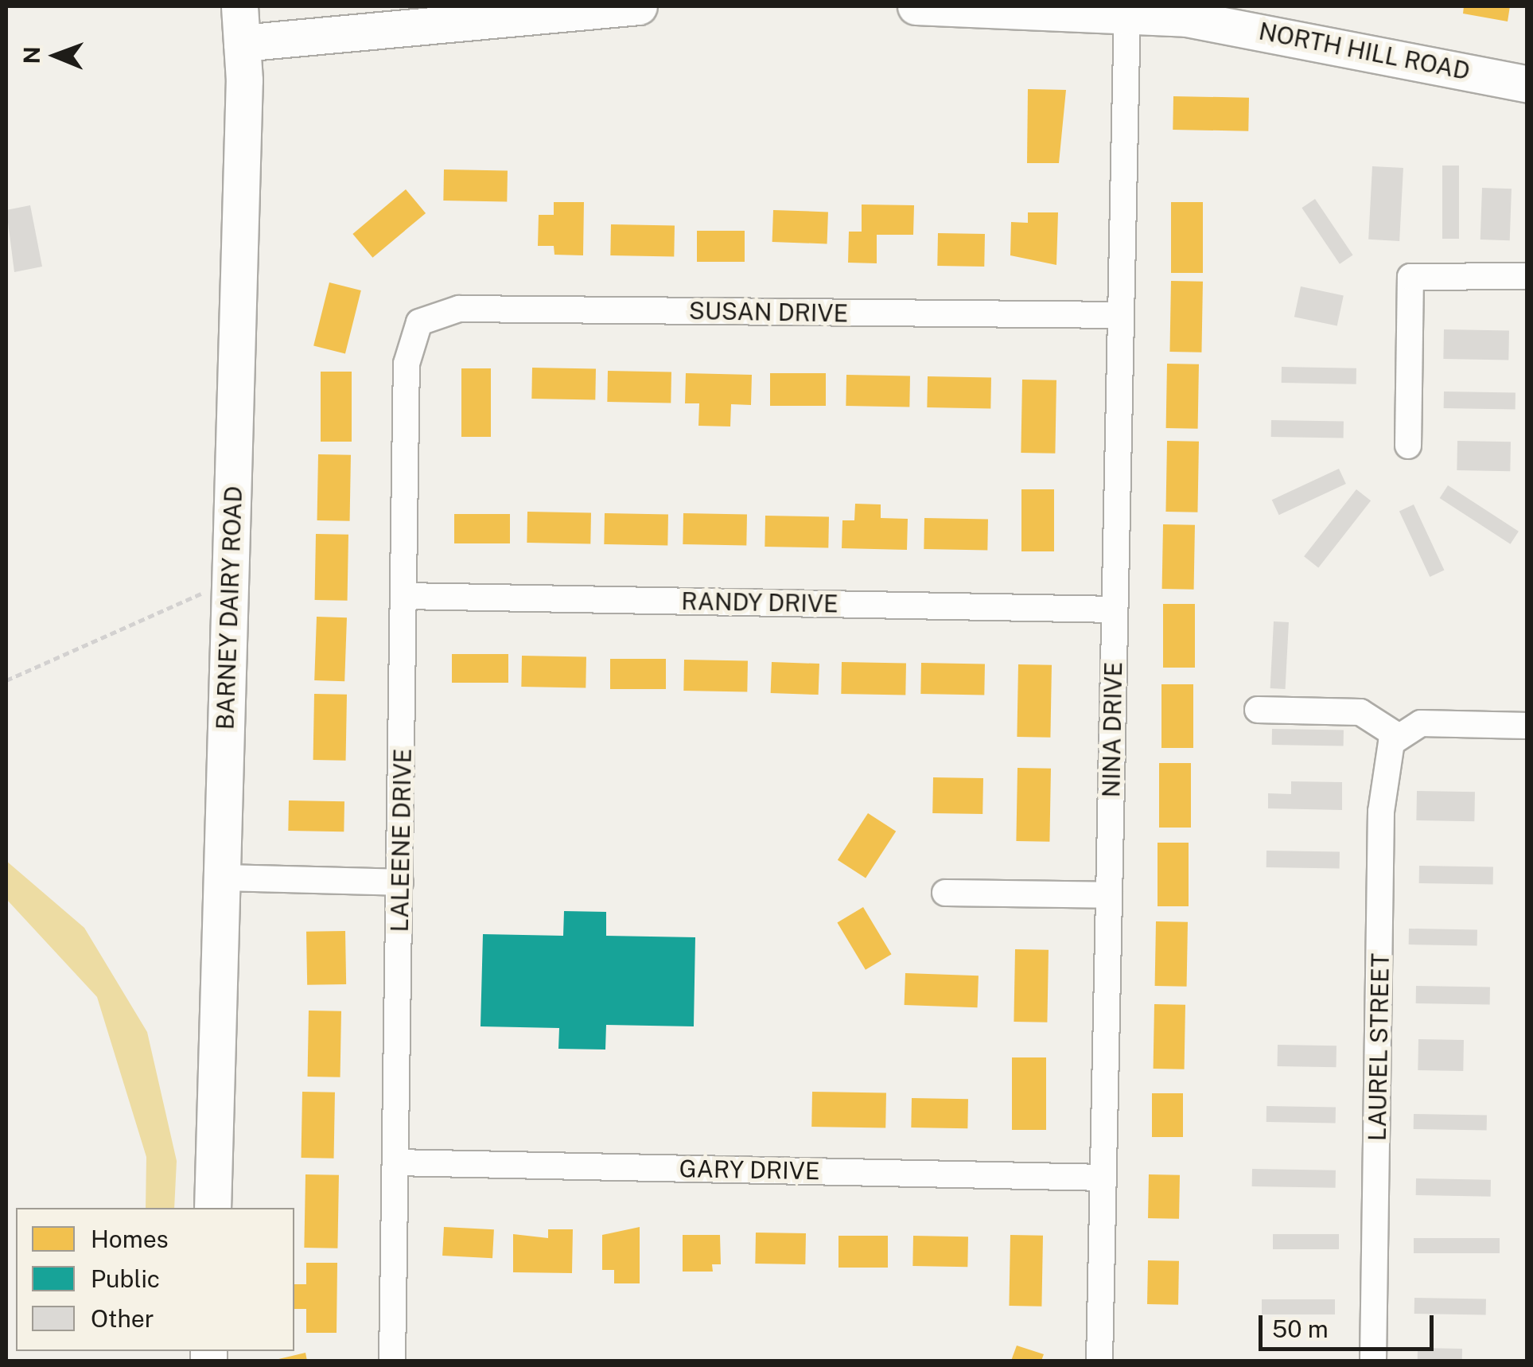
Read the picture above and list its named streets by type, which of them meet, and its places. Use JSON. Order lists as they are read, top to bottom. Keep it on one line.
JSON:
{"streets":{"street":["NORTH HILL ROAD","SUSAN DRIVE","RANDY DRIVE","BARNEY DAIRY ROAD","NINA DRIVE","LALEENE DRIVE","LAUREL STREET","GARY DRIVE"]},"crossings":[["NORTH HILL ROAD","NINA DRIVE"],["SUSAN DRIVE","NINA DRIVE"],["SUSAN DRIVE","LALEENE DRIVE"],["RANDY DRIVE","NINA DRIVE"],["RANDY DRIVE","LALEENE DRIVE"],["NINA DRIVE","GARY DRIVE"],["LALEENE DRIVE","GARY DRIVE"]],"legend":["Homes","Public","Other"],"scale_bar":"50 m","north":"left"}
